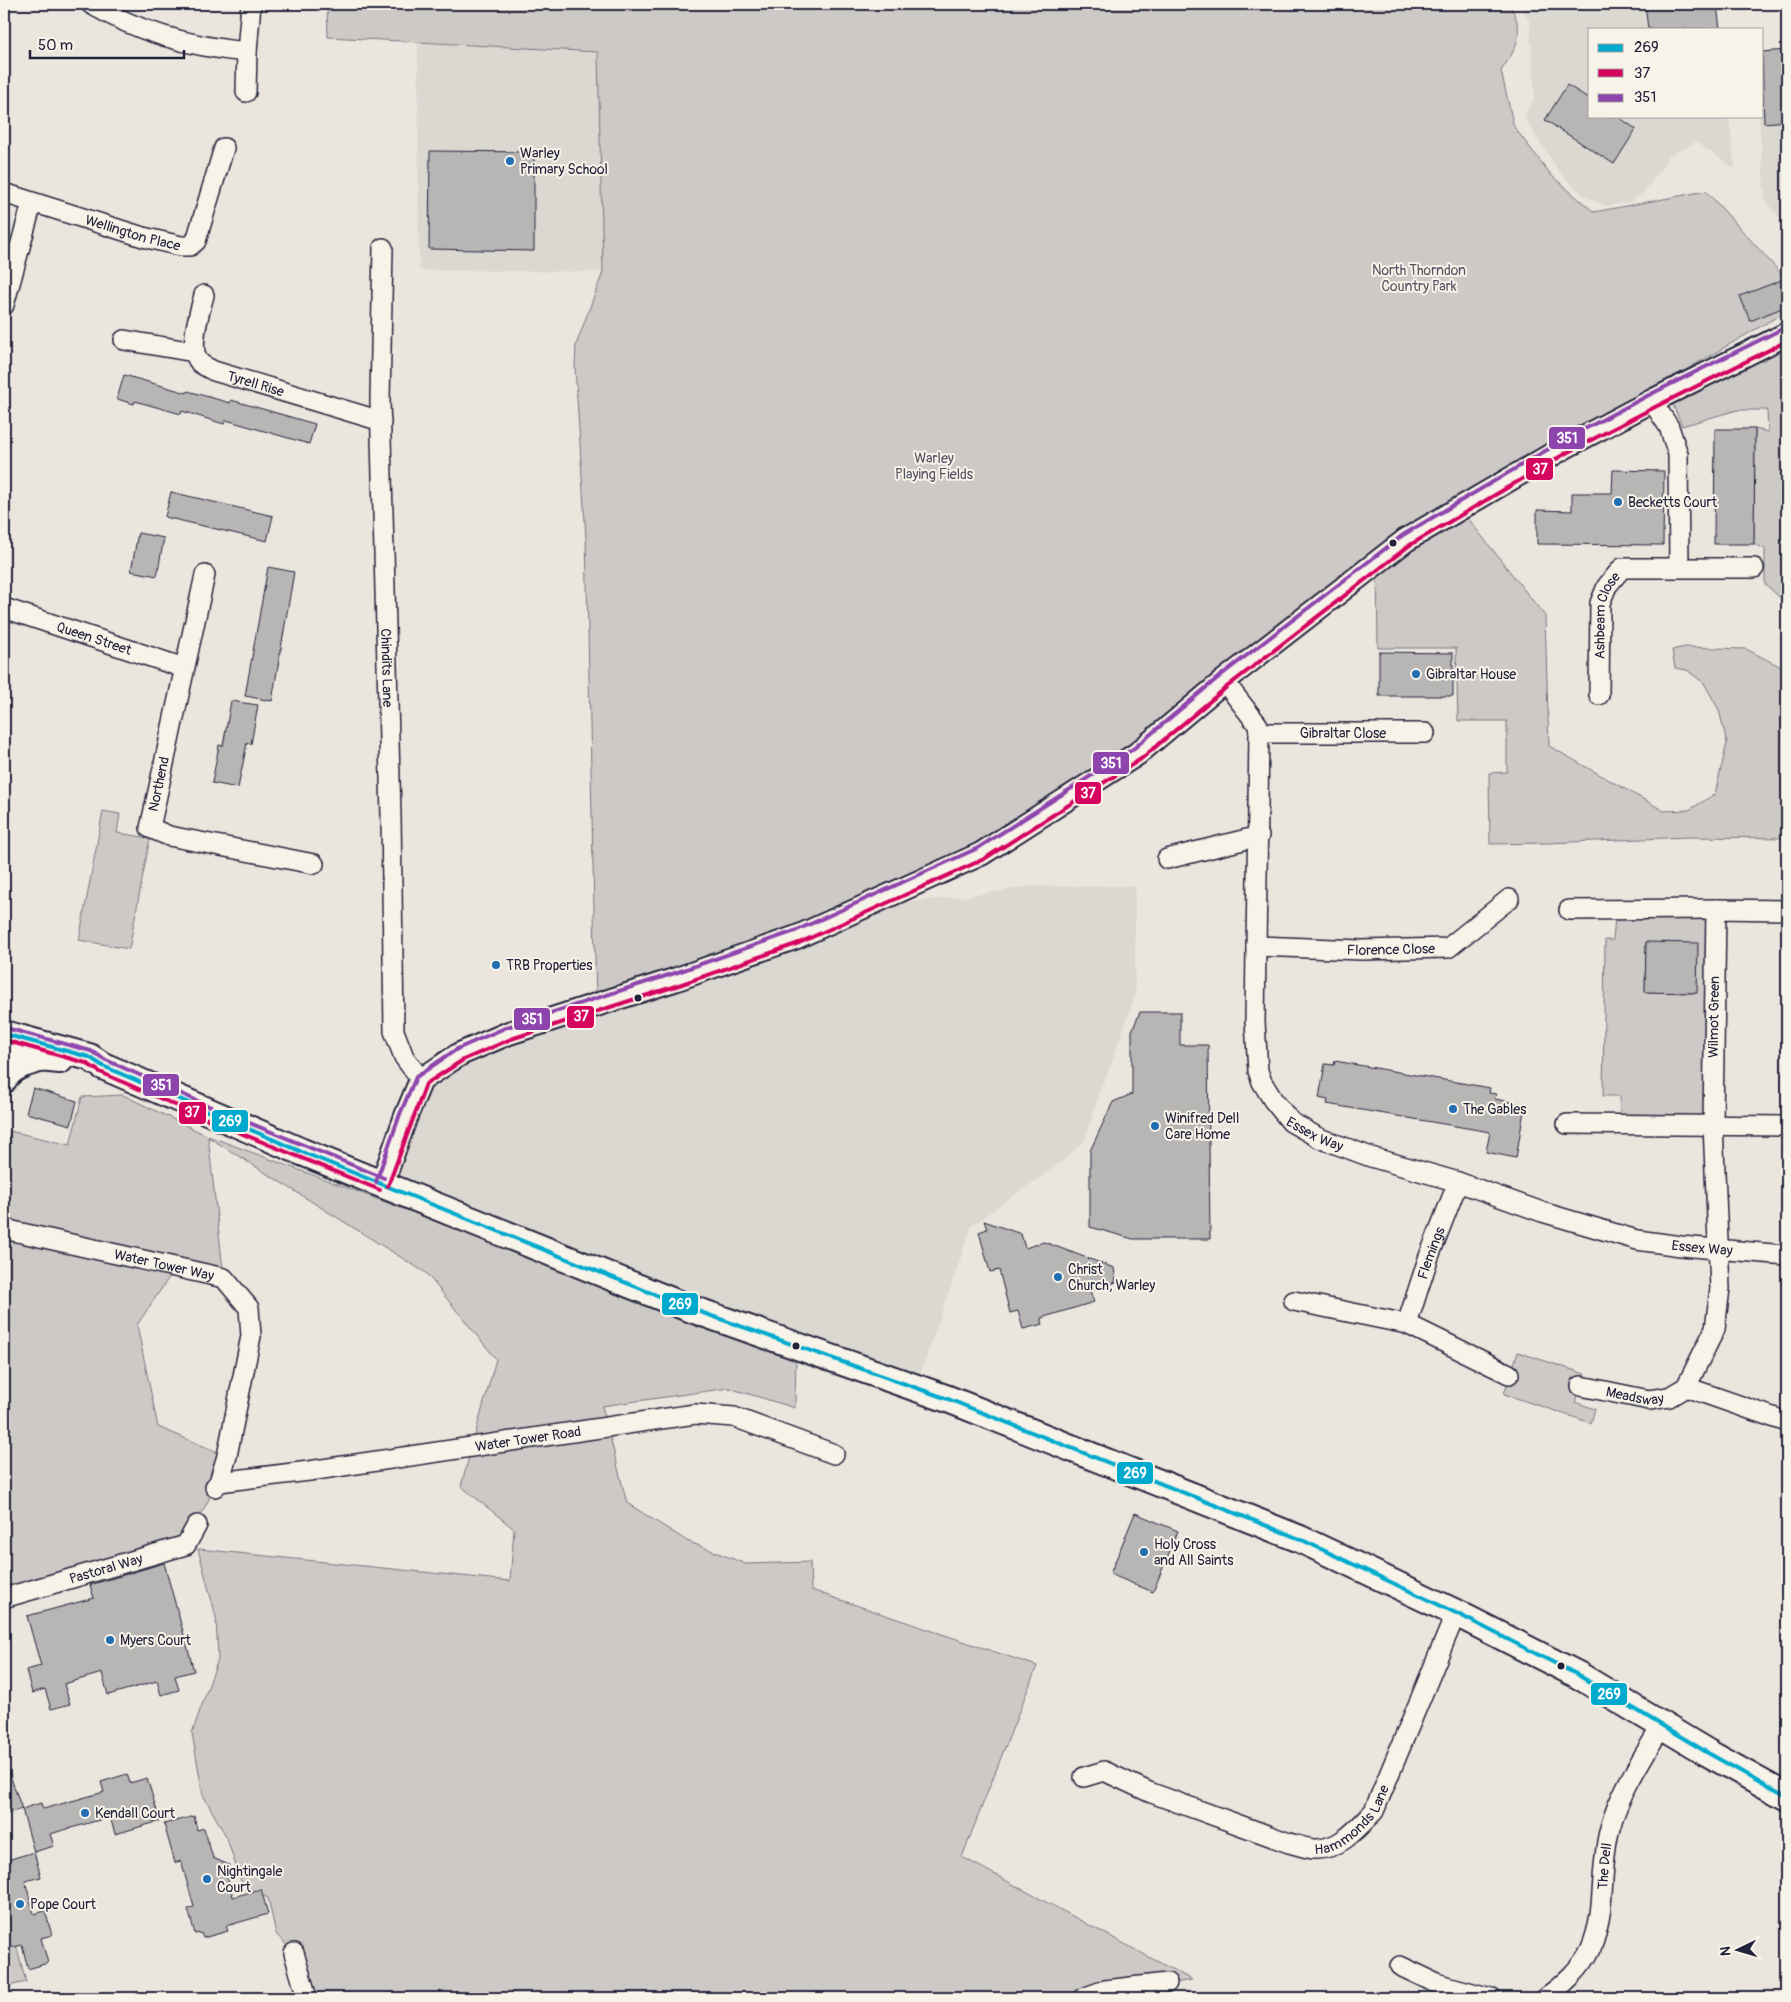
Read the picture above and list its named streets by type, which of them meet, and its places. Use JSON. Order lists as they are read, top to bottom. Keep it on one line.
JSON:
{"streets":{"street":["Wellington Place","Tyrell Rise","Ashbeam Close","Queen Street","Chindits Lane","Gibraltar Close","Northend","Florence Close","Wilmot Green","Essex Way","Flemings","Water Tower Way","Meadsway","Water Tower Road","Pastoral Way","Hammonds Lane","The Dell"]},"crossings":[["Tyrell Rise","Chindits Lane"],["Queen Street","Northend"],["Gibraltar Close","Essex Way"],["Florence Close","Essex Way"],["Wilmot Green","Essex Way"],["Essex Way","Flemings"],["Water Tower Way","Water Tower Road"]],"parks":["North Thorndon Country Park","Warley Playing Fields"],"places":["Warley Primary School","Becketts Court","Gibraltar House","TRB Properties","The Gables","Winifred Dell Care Home","Christ Church, Warley","Holy Cross and All Saints","Myers Court","Kendall Court","Nightingale Court","Pope Court"],"lines":["transit line 351","transit line 37","transit line 269"],"legend":["269","37","351"],"scale_bar":"50 m","north":"left"}
